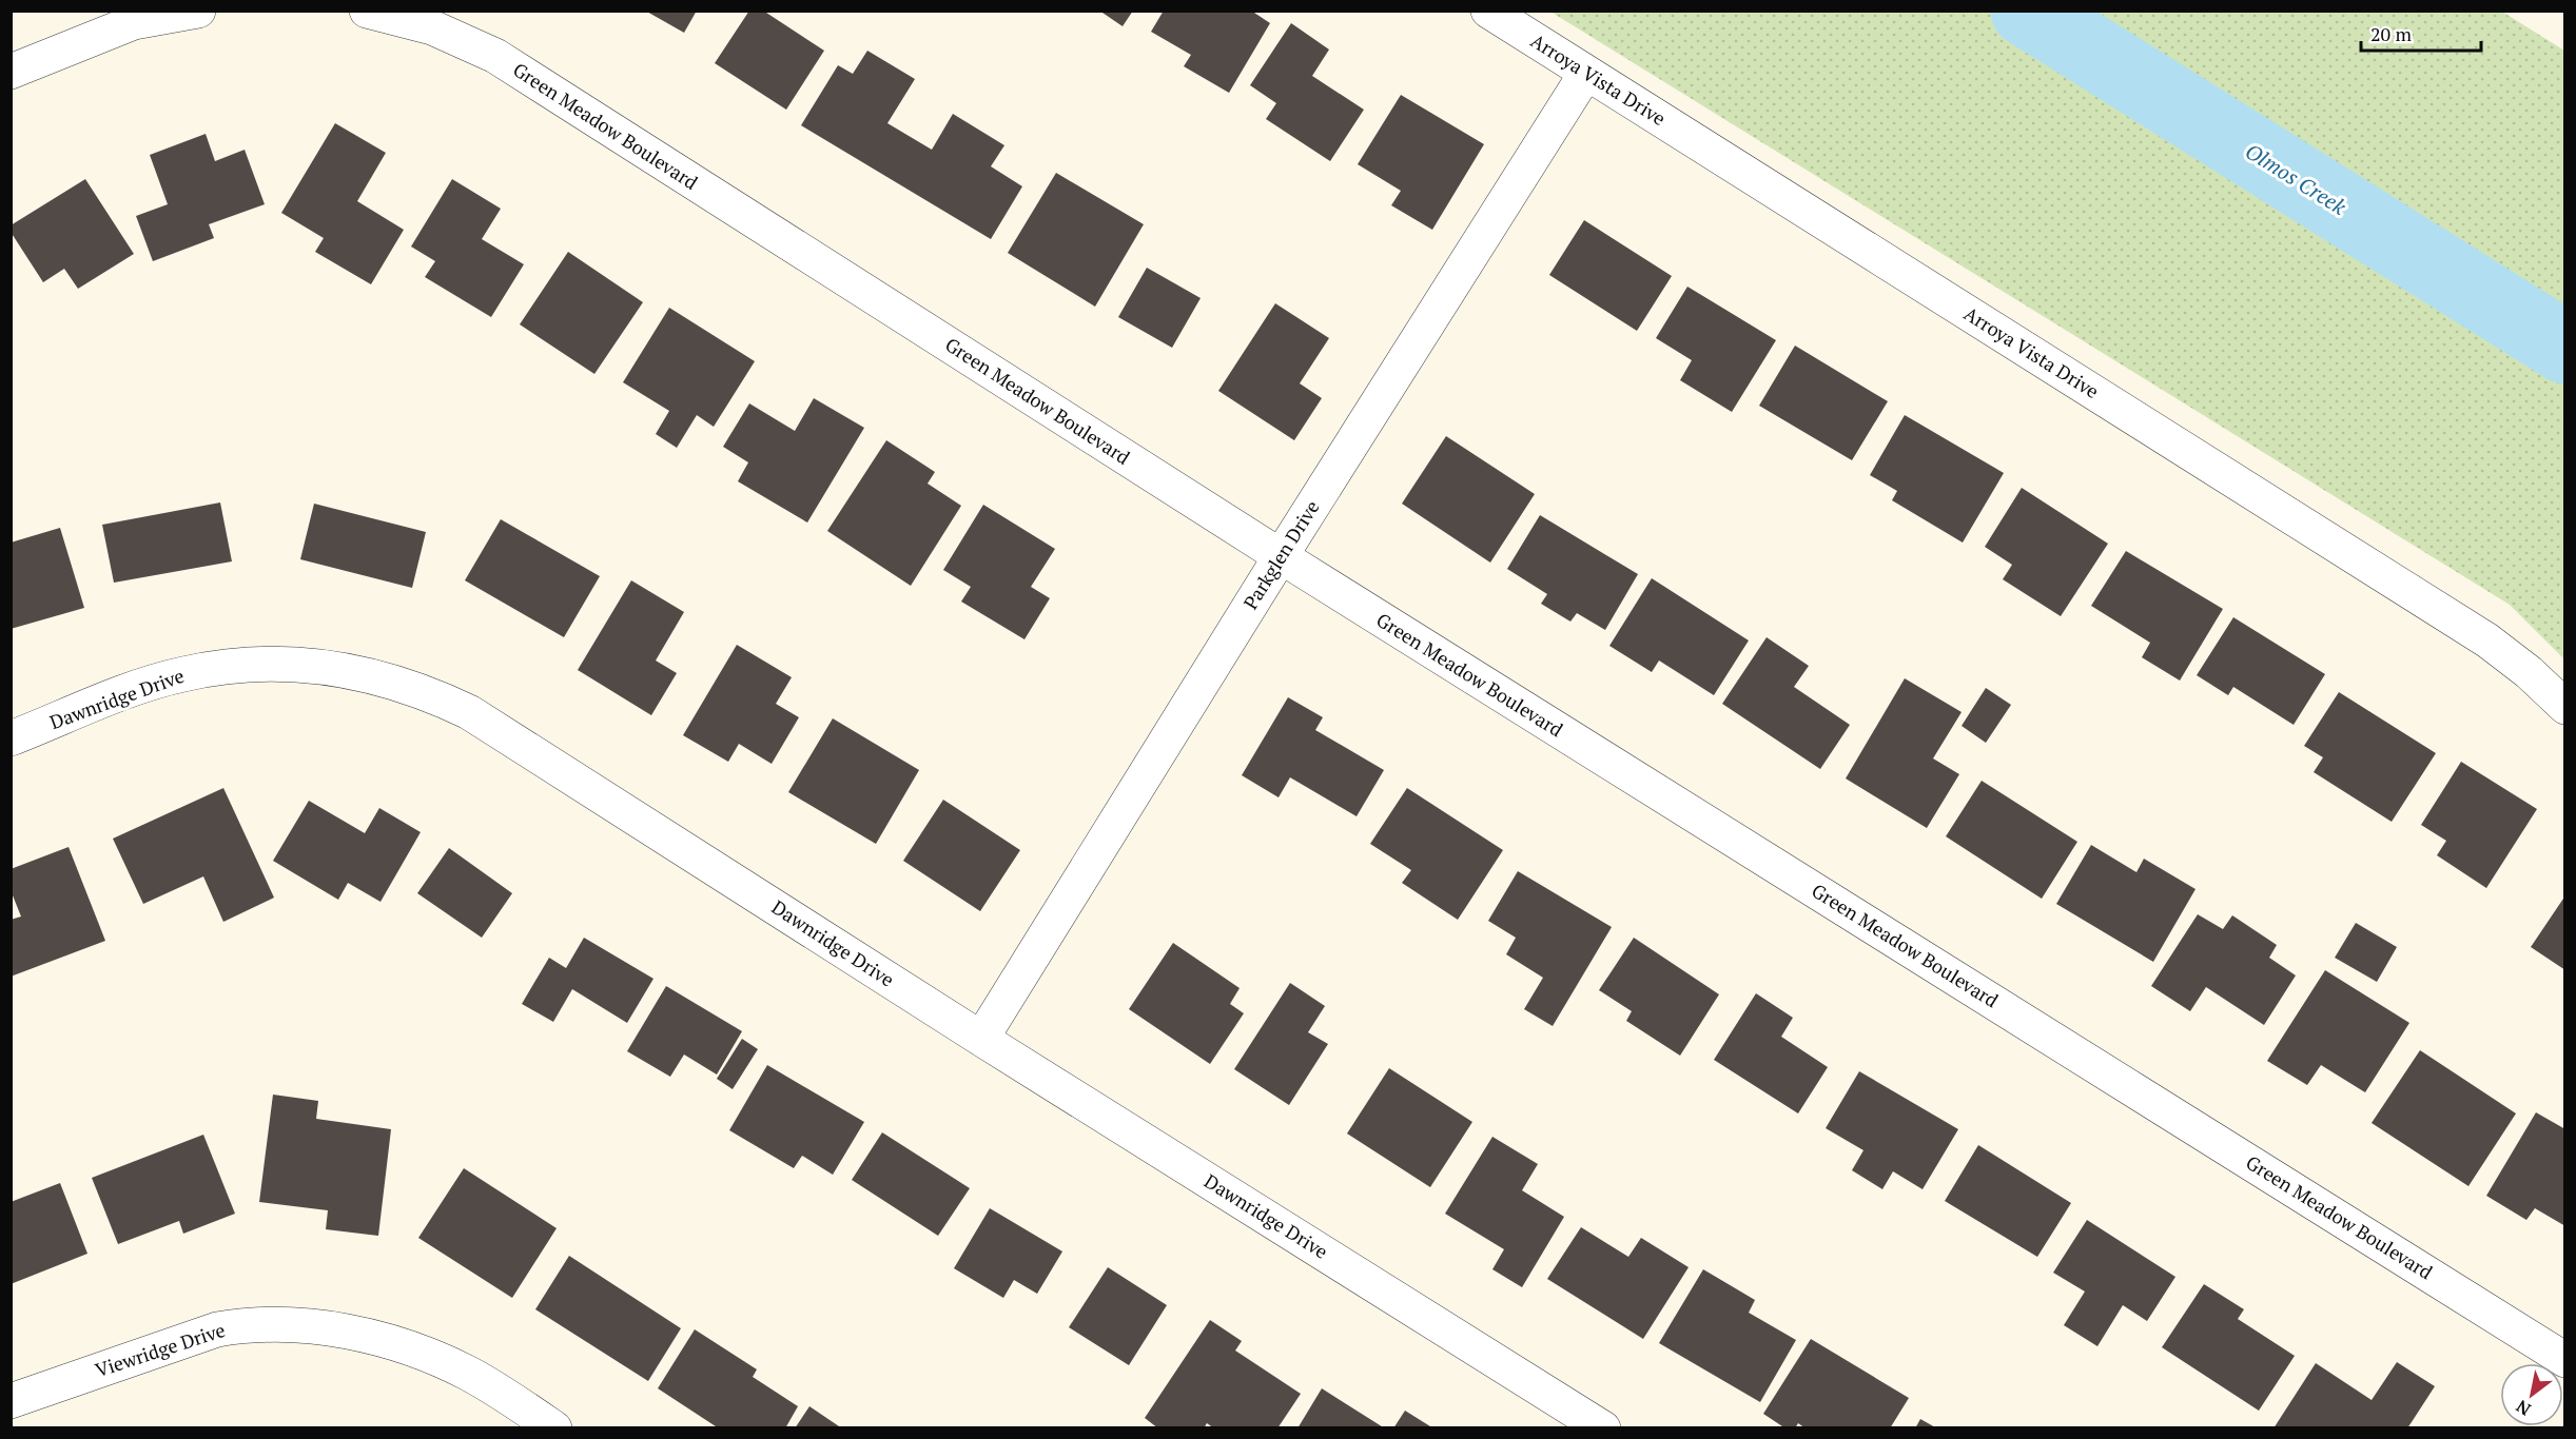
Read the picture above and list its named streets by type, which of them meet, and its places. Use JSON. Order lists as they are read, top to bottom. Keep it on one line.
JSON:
{"streets":{"street":["Arroya Vista Drive","Green Meadow Boulevard","Parkglen Drive","Dawnridge Drive","Viewridge Drive"]},"crossings":[["Arroya Vista Drive","Parkglen Drive"],["Green Meadow Boulevard","Parkglen Drive"],["Parkglen Drive","Dawnridge Drive"]],"water":["Olmos Creek"],"scale_bar":"20 m","north":"bottom left"}
